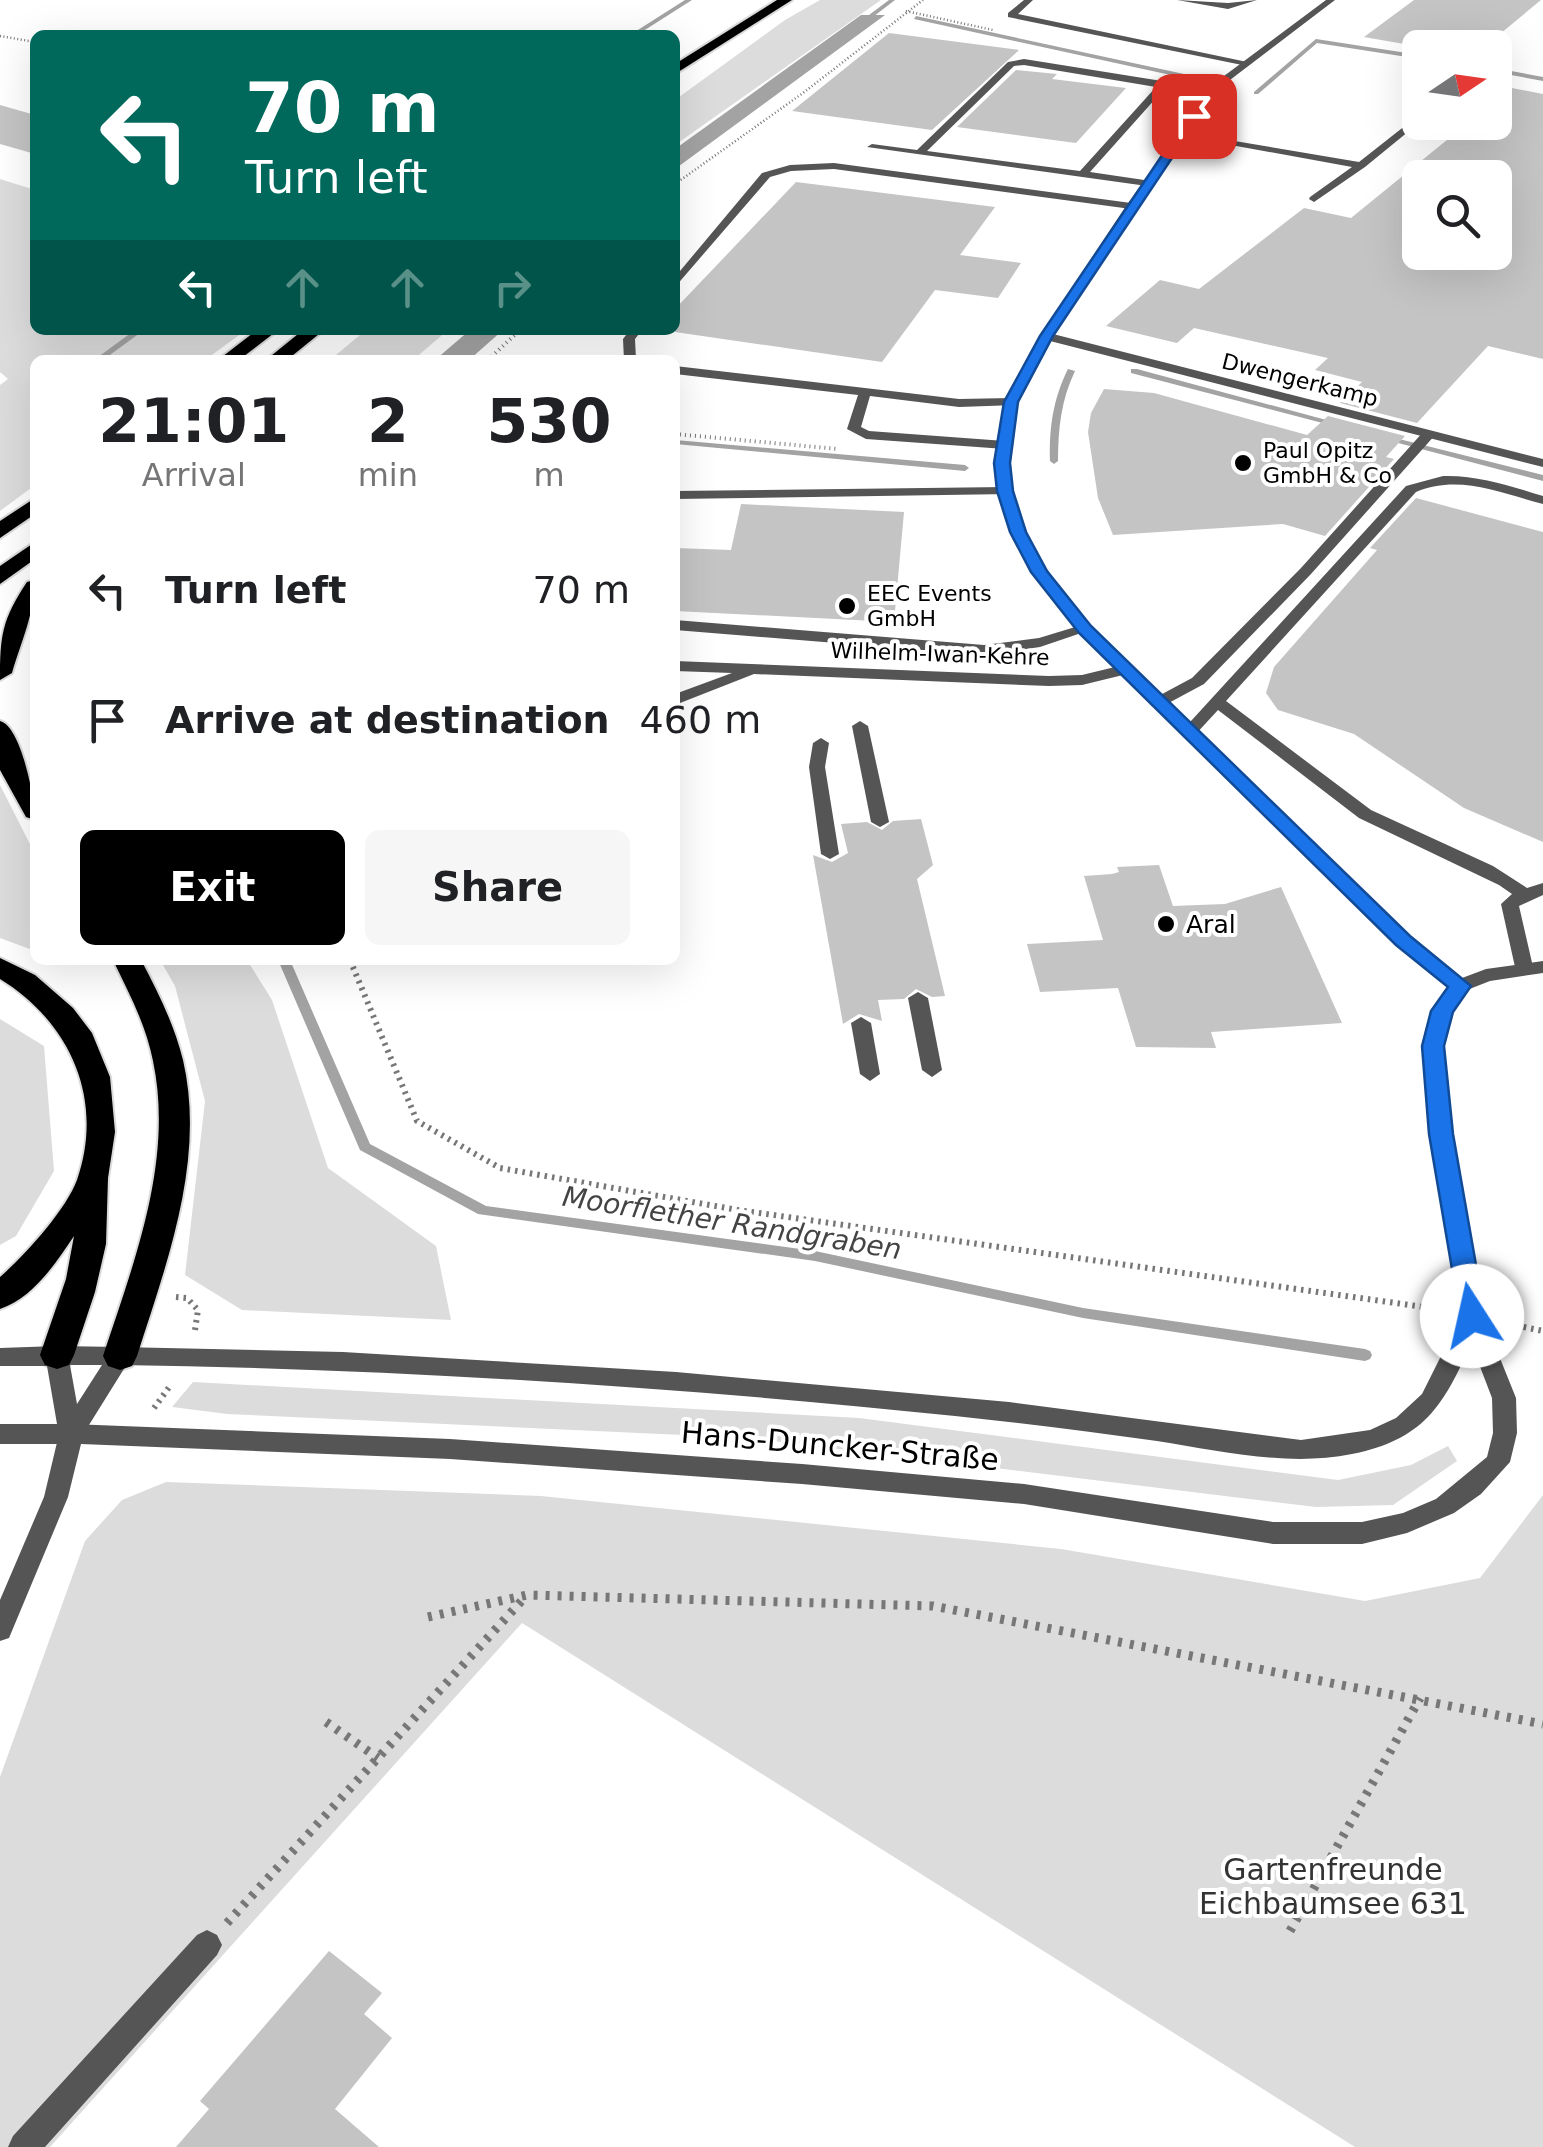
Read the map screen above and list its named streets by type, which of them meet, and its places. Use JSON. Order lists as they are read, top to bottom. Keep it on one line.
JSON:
{"streets":{"street":["Dwengerkamp","Wilhelm-Iwan-Kehre","Hans-Duncker-Straße"]},"water":["Moorflether Randgraben"],"parks":["Gartenfreunde Eichbaumsee 631"],"places":["Paul Opitz GmbH & Co","EEC Events GmbH","Aral"],"north":"right","page":{"turn":["70 m","Turn left"],"eta":["21:01","Arrival","2","min","530","m"],"list":[{"name":"Turn left","value":"70 m"},{"name":"Arrive at destination","value":"460 m"}],"buttons":["Exit","Share"]}}
